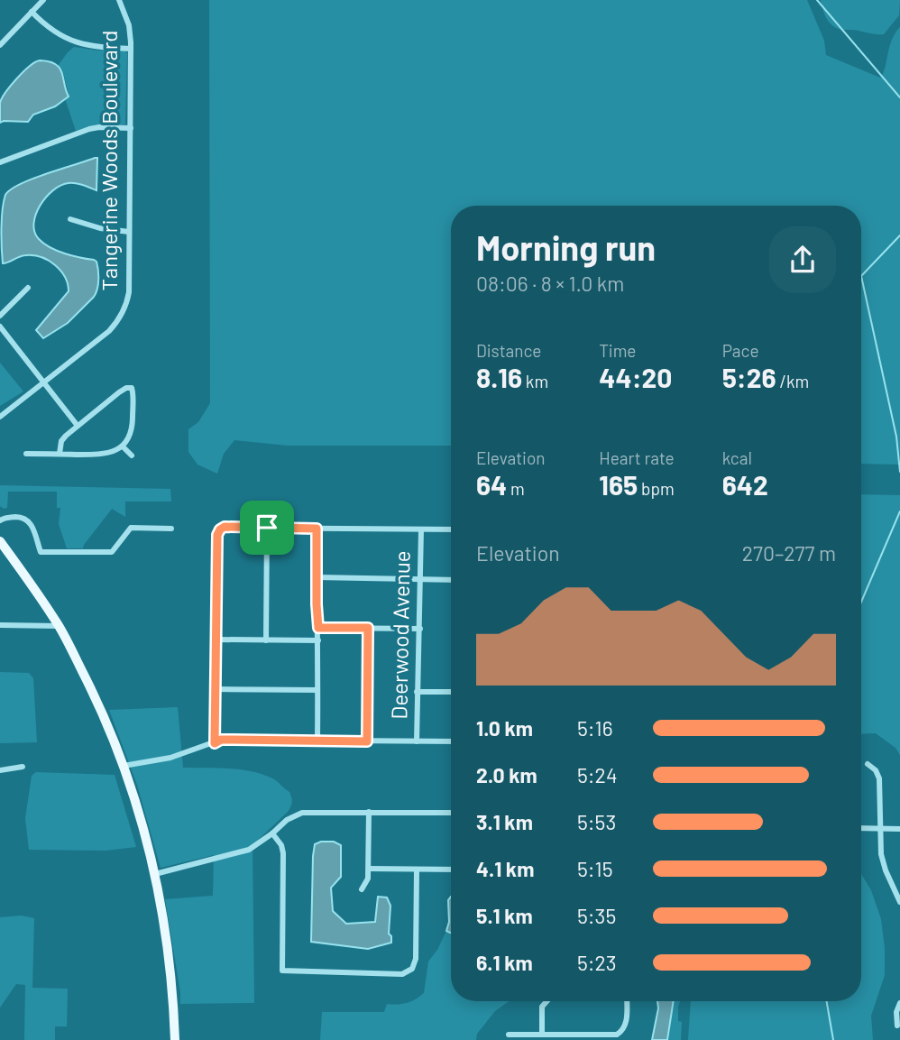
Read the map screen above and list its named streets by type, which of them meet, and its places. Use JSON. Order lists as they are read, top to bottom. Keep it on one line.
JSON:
{"streets":{"street":["Tangerine Woods Boulevard","Deerwood Avenue"]},"page":{"heading":["Morning run","08:06 · 8 × 1.0 km"],"stats":[["Distance","8.16 km"],["Time","44:20"],["Pace","5:26 /km"],["Elevation","64 m"],["Heart rate","165 bpm"],["kcal","642"]],"chart":["Elevation","270–277 m"],"list":[{"name":"1.0 km","note":"5:16"},{"name":"2.0 km","note":"5:24"},{"name":"3.1 km","note":"5:53"},{"name":"4.1 km","note":"5:15"},{"name":"5.1 km","note":"5:35"},{"name":"6.1 km","note":"5:23"}]}}
